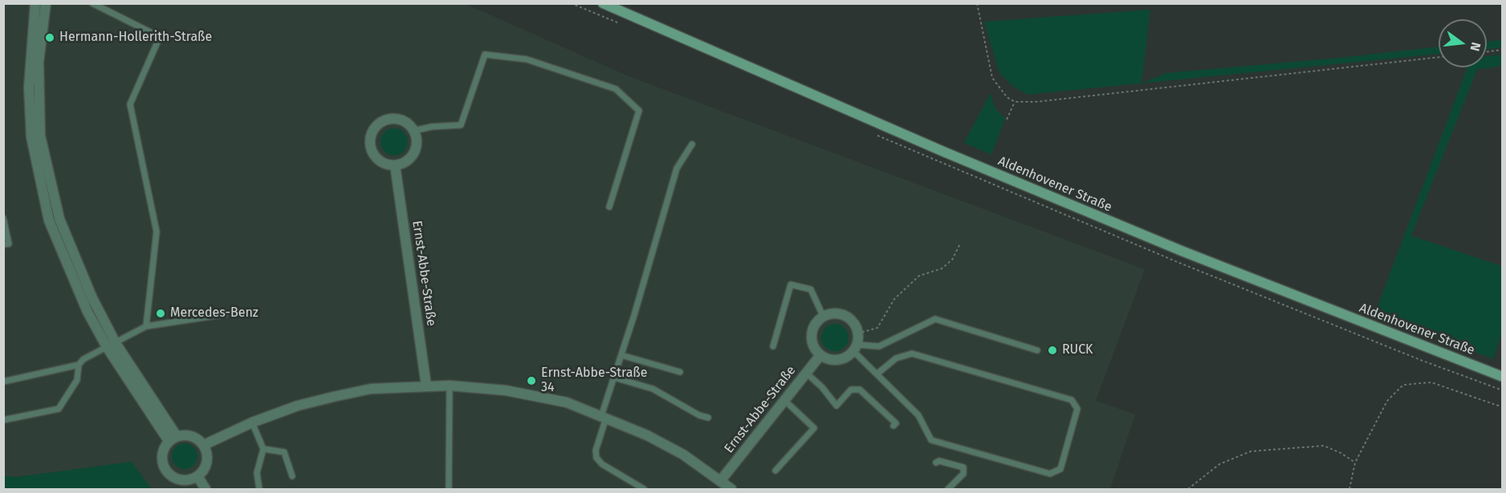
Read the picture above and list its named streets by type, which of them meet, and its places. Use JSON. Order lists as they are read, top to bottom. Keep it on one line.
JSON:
{"streets":{"main road":["Aldenhovener Straße"],"street":["Ernst-Abbe-Straße"]},"places":["Hermann-Hollerith-Straße","Mercedes-Benz","RUCK","Ernst-Abbe-Straße 34"],"north":"right"}
